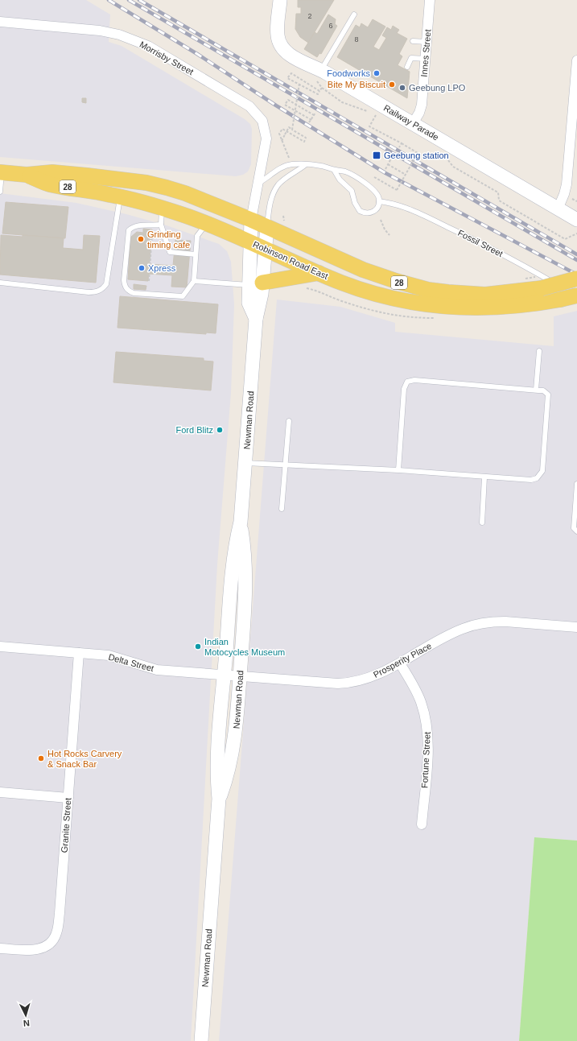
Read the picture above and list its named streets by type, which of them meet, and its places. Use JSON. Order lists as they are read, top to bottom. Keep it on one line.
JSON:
{"streets":{"main road":["Railway Parade","28","Robinson Road East","Newman Road"],"street":["Innes Street","Morrisby Street","Prosperity Place","Delta Street","Fortune Street","Granite Street"],"lane":["Fossil Street"]},"crossings":[["Innes Street","Railway Parade"],["Morrisby Street","Newman Road"],["Fossil Street","Robinson Road East"],["Robinson Road East","Newman Road"],["Newman Road","Prosperity Place"],["Newman Road","Delta Street"],["Prosperity Place","Delta Street"],["Prosperity Place","Fortune Street"],["Delta Street","Granite Street"]],"places":{"other":["Foodworks","Bite My Biscuit","Geebung LPO","Grinding timing cafe","Xpress","Ford Blitz","Indian Motocycles Museum","Hot Rocks Carvery & Snack Bar"],"transit":["Geebung station"]},"house_numbers":["2","6","8"],"north":"bottom"}
